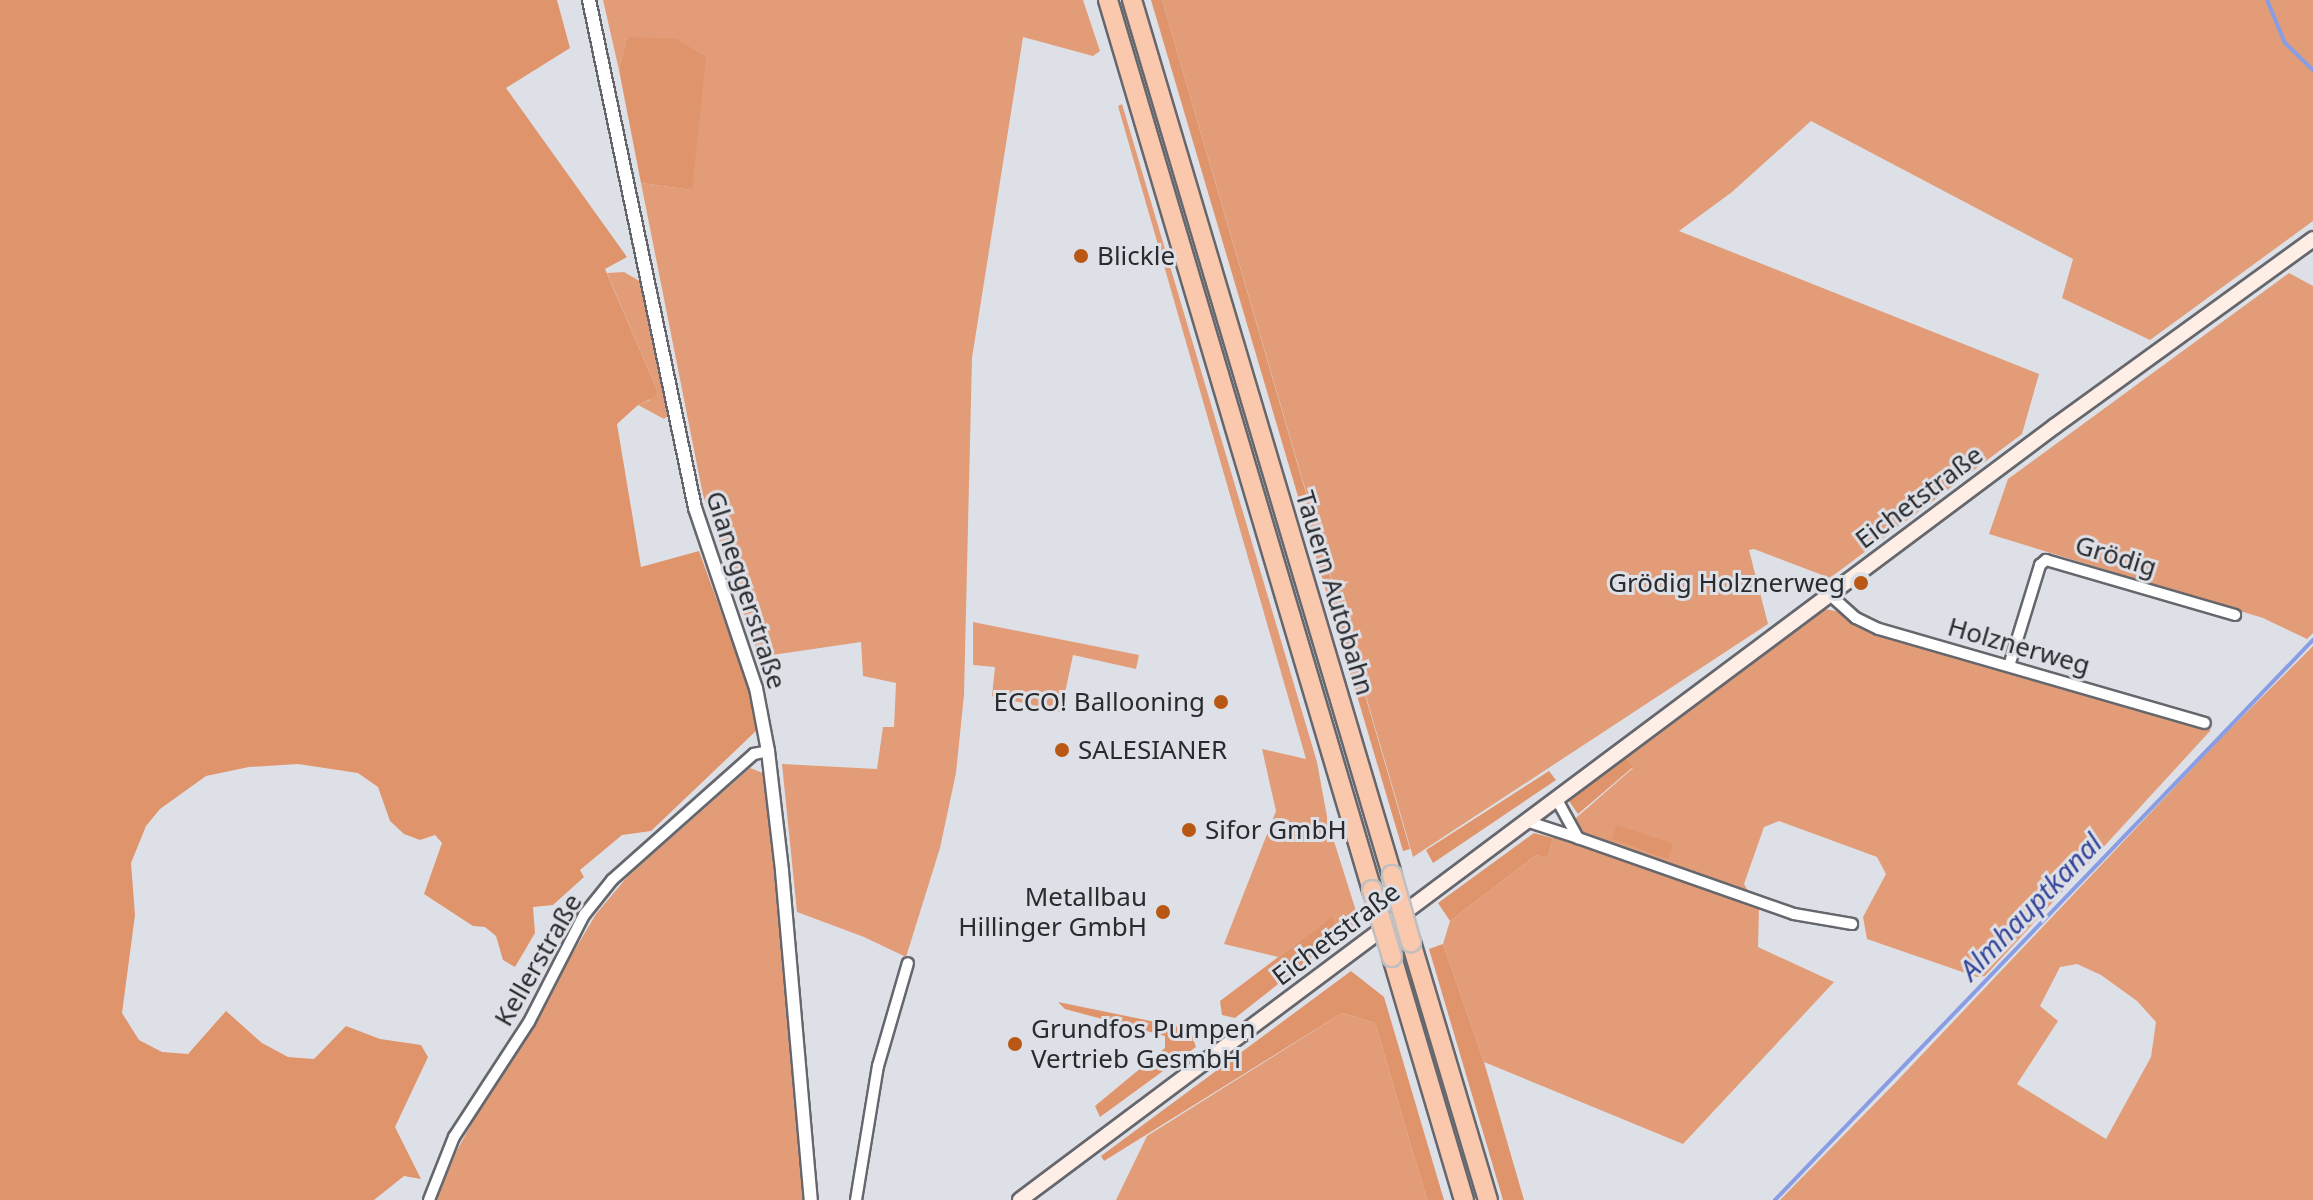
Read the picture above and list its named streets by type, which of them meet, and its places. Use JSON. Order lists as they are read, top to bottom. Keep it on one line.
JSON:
{"streets":{"highway":["Tauern Autobahn"],"main road":["Eichetstraße"],"street":["Grödig","Glaneggerstraße","Holznerweg","Kellerstraße"]},"crossings":[["Eichetstraße","Holznerweg"],["Grödig","Holznerweg"],["Glaneggerstraße","Kellerstraße"]],"water":["Almhauptkanal"],"places":["Blickle","Grödig Holznerweg","ECCO! Ballooning","SALESIANER","Sifor GmbH","Metallbau Hillinger GmbH","Grundfos Pumpen Vertrieb GesmbH"]}
